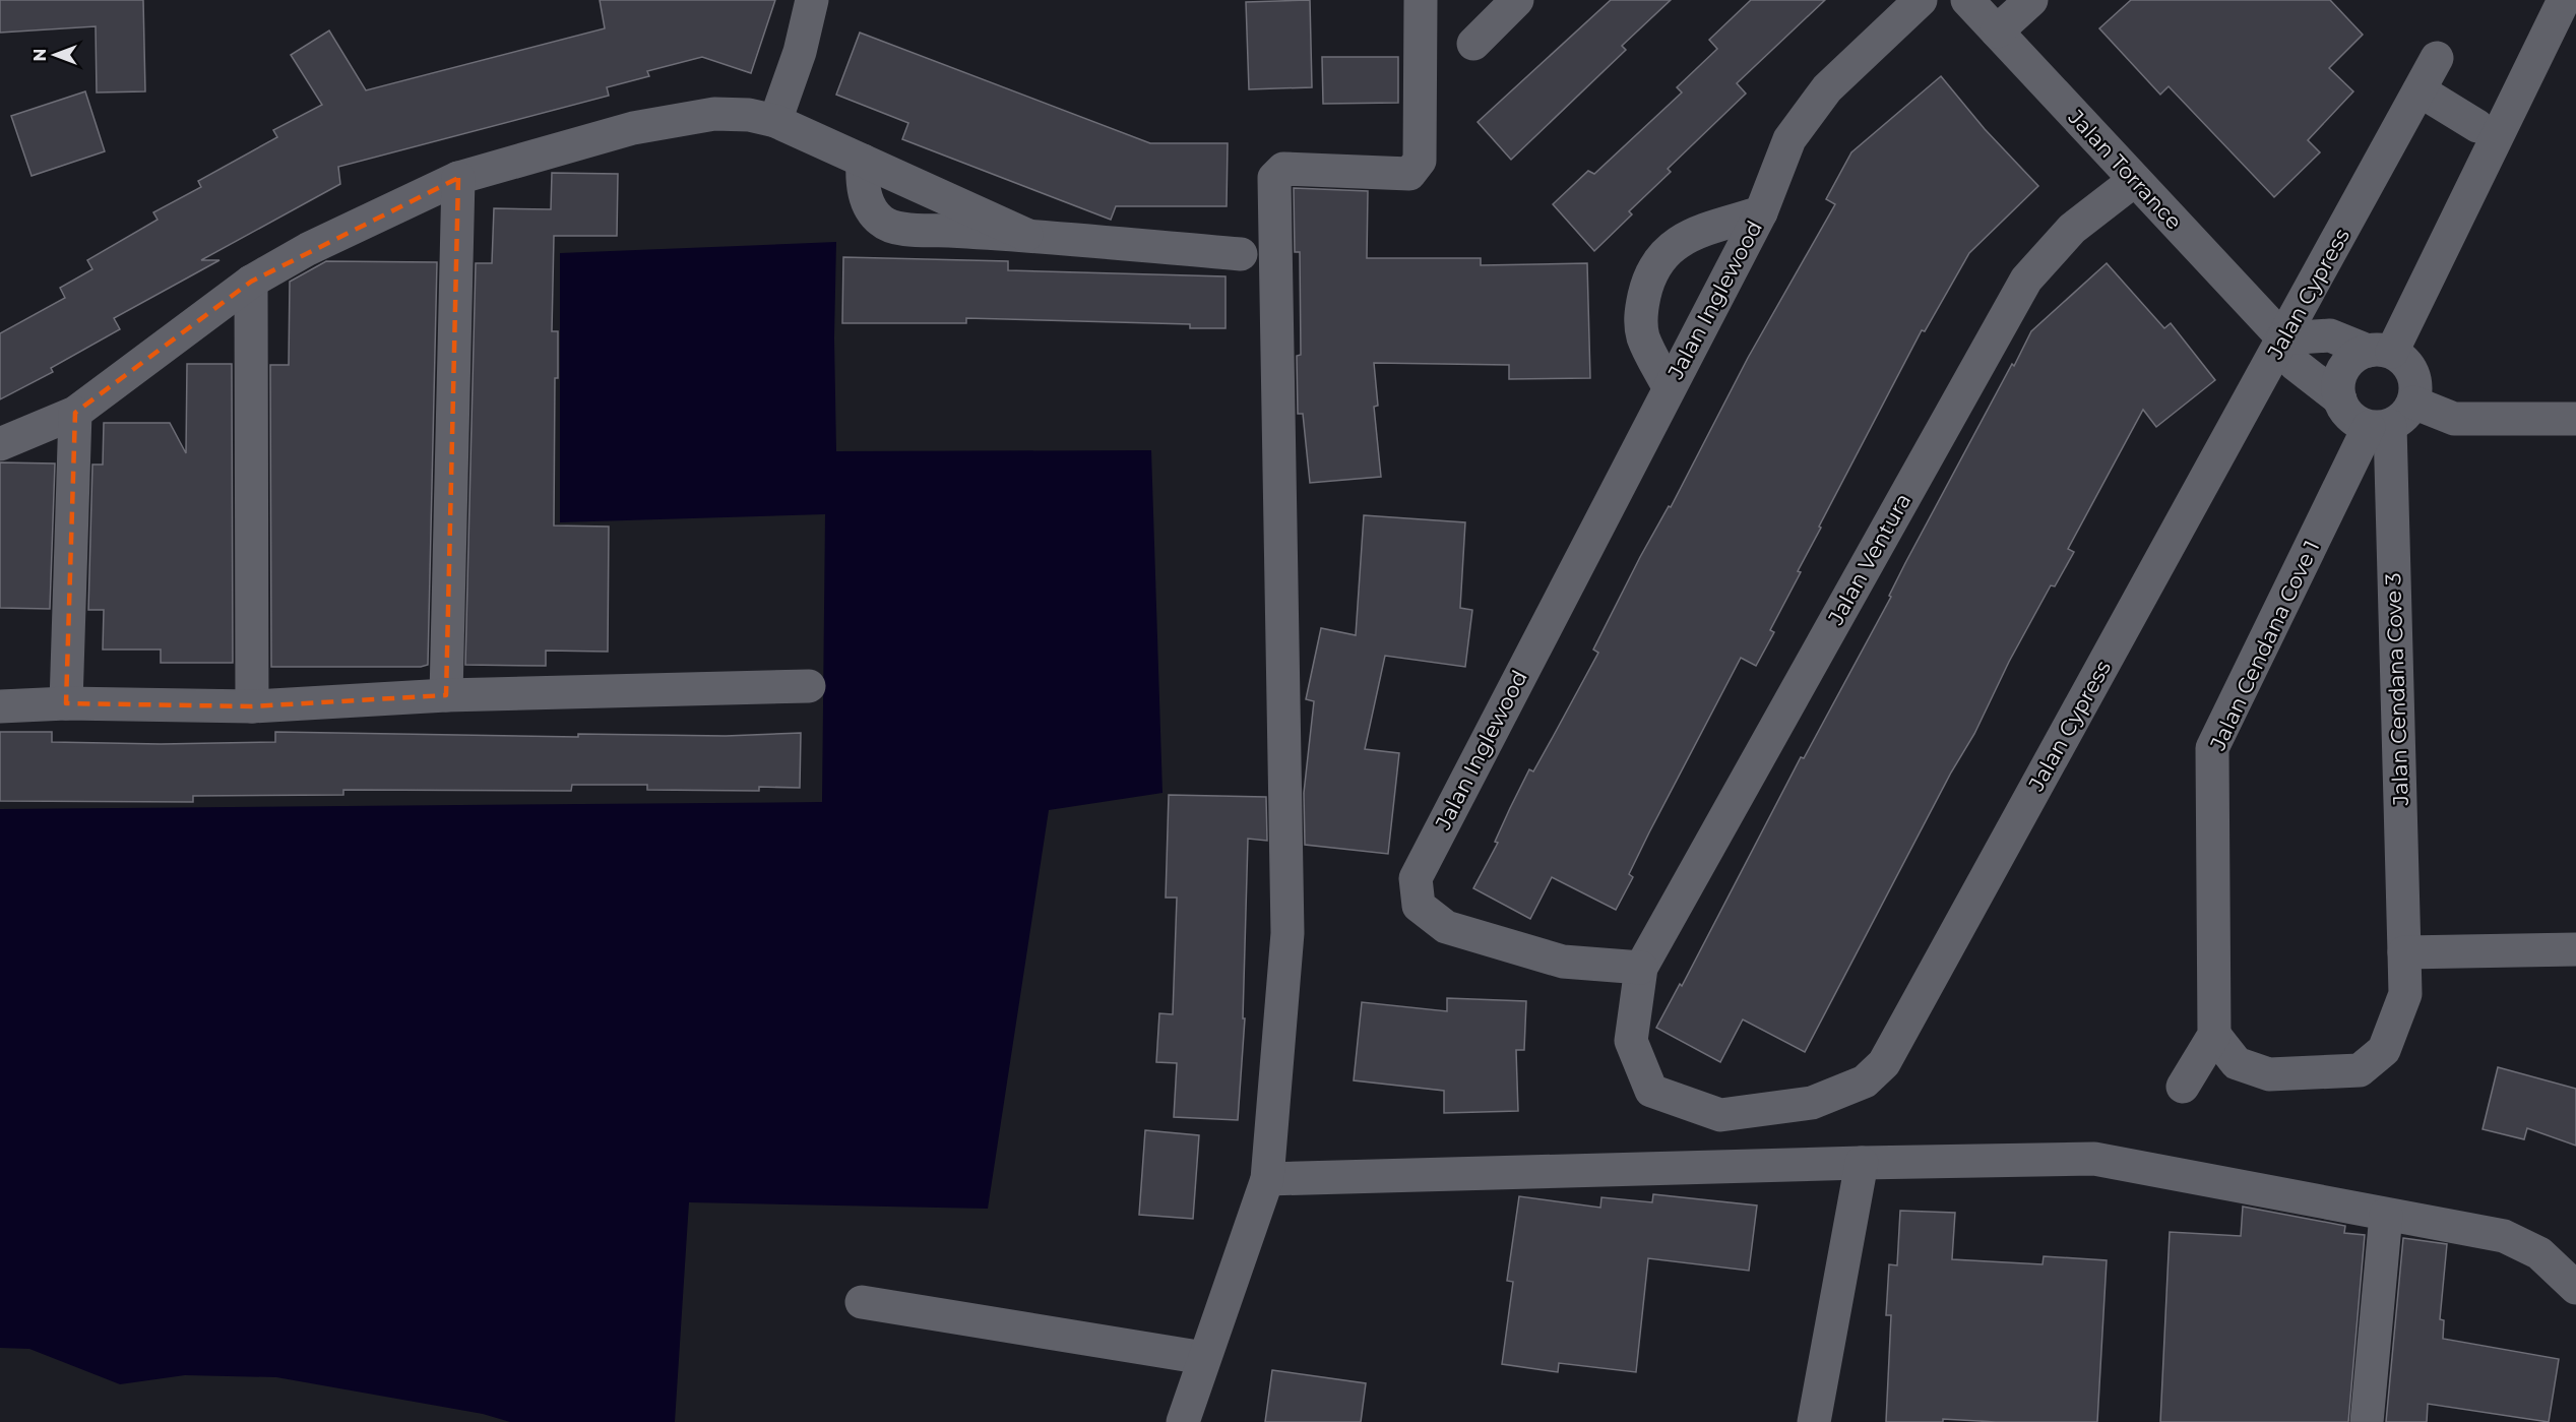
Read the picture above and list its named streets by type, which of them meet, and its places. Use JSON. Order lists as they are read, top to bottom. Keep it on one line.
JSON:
{"streets":{"street":["Jalan Torrance","Jalan Cypress","Jalan Inglewood","Jalan Ventura","Jalan Cendana Cove 1","Jalan Cendana Cove 3"]},"crossings":[["Jalan Torrance","Jalan Cypress"],["Jalan Torrance","Jalan Ventura"],["Jalan Torrance","Jalan Cendana Cove 1"],["Jalan Torrance","Jalan Cendana Cove 3"],["Jalan Cypress","Jalan Inglewood"],["Jalan Cypress","Jalan Ventura"],["Jalan Inglewood","Jalan Ventura"],["Jalan Cendana Cove 1","Jalan Cendana Cove 3"]],"north":"left"}
